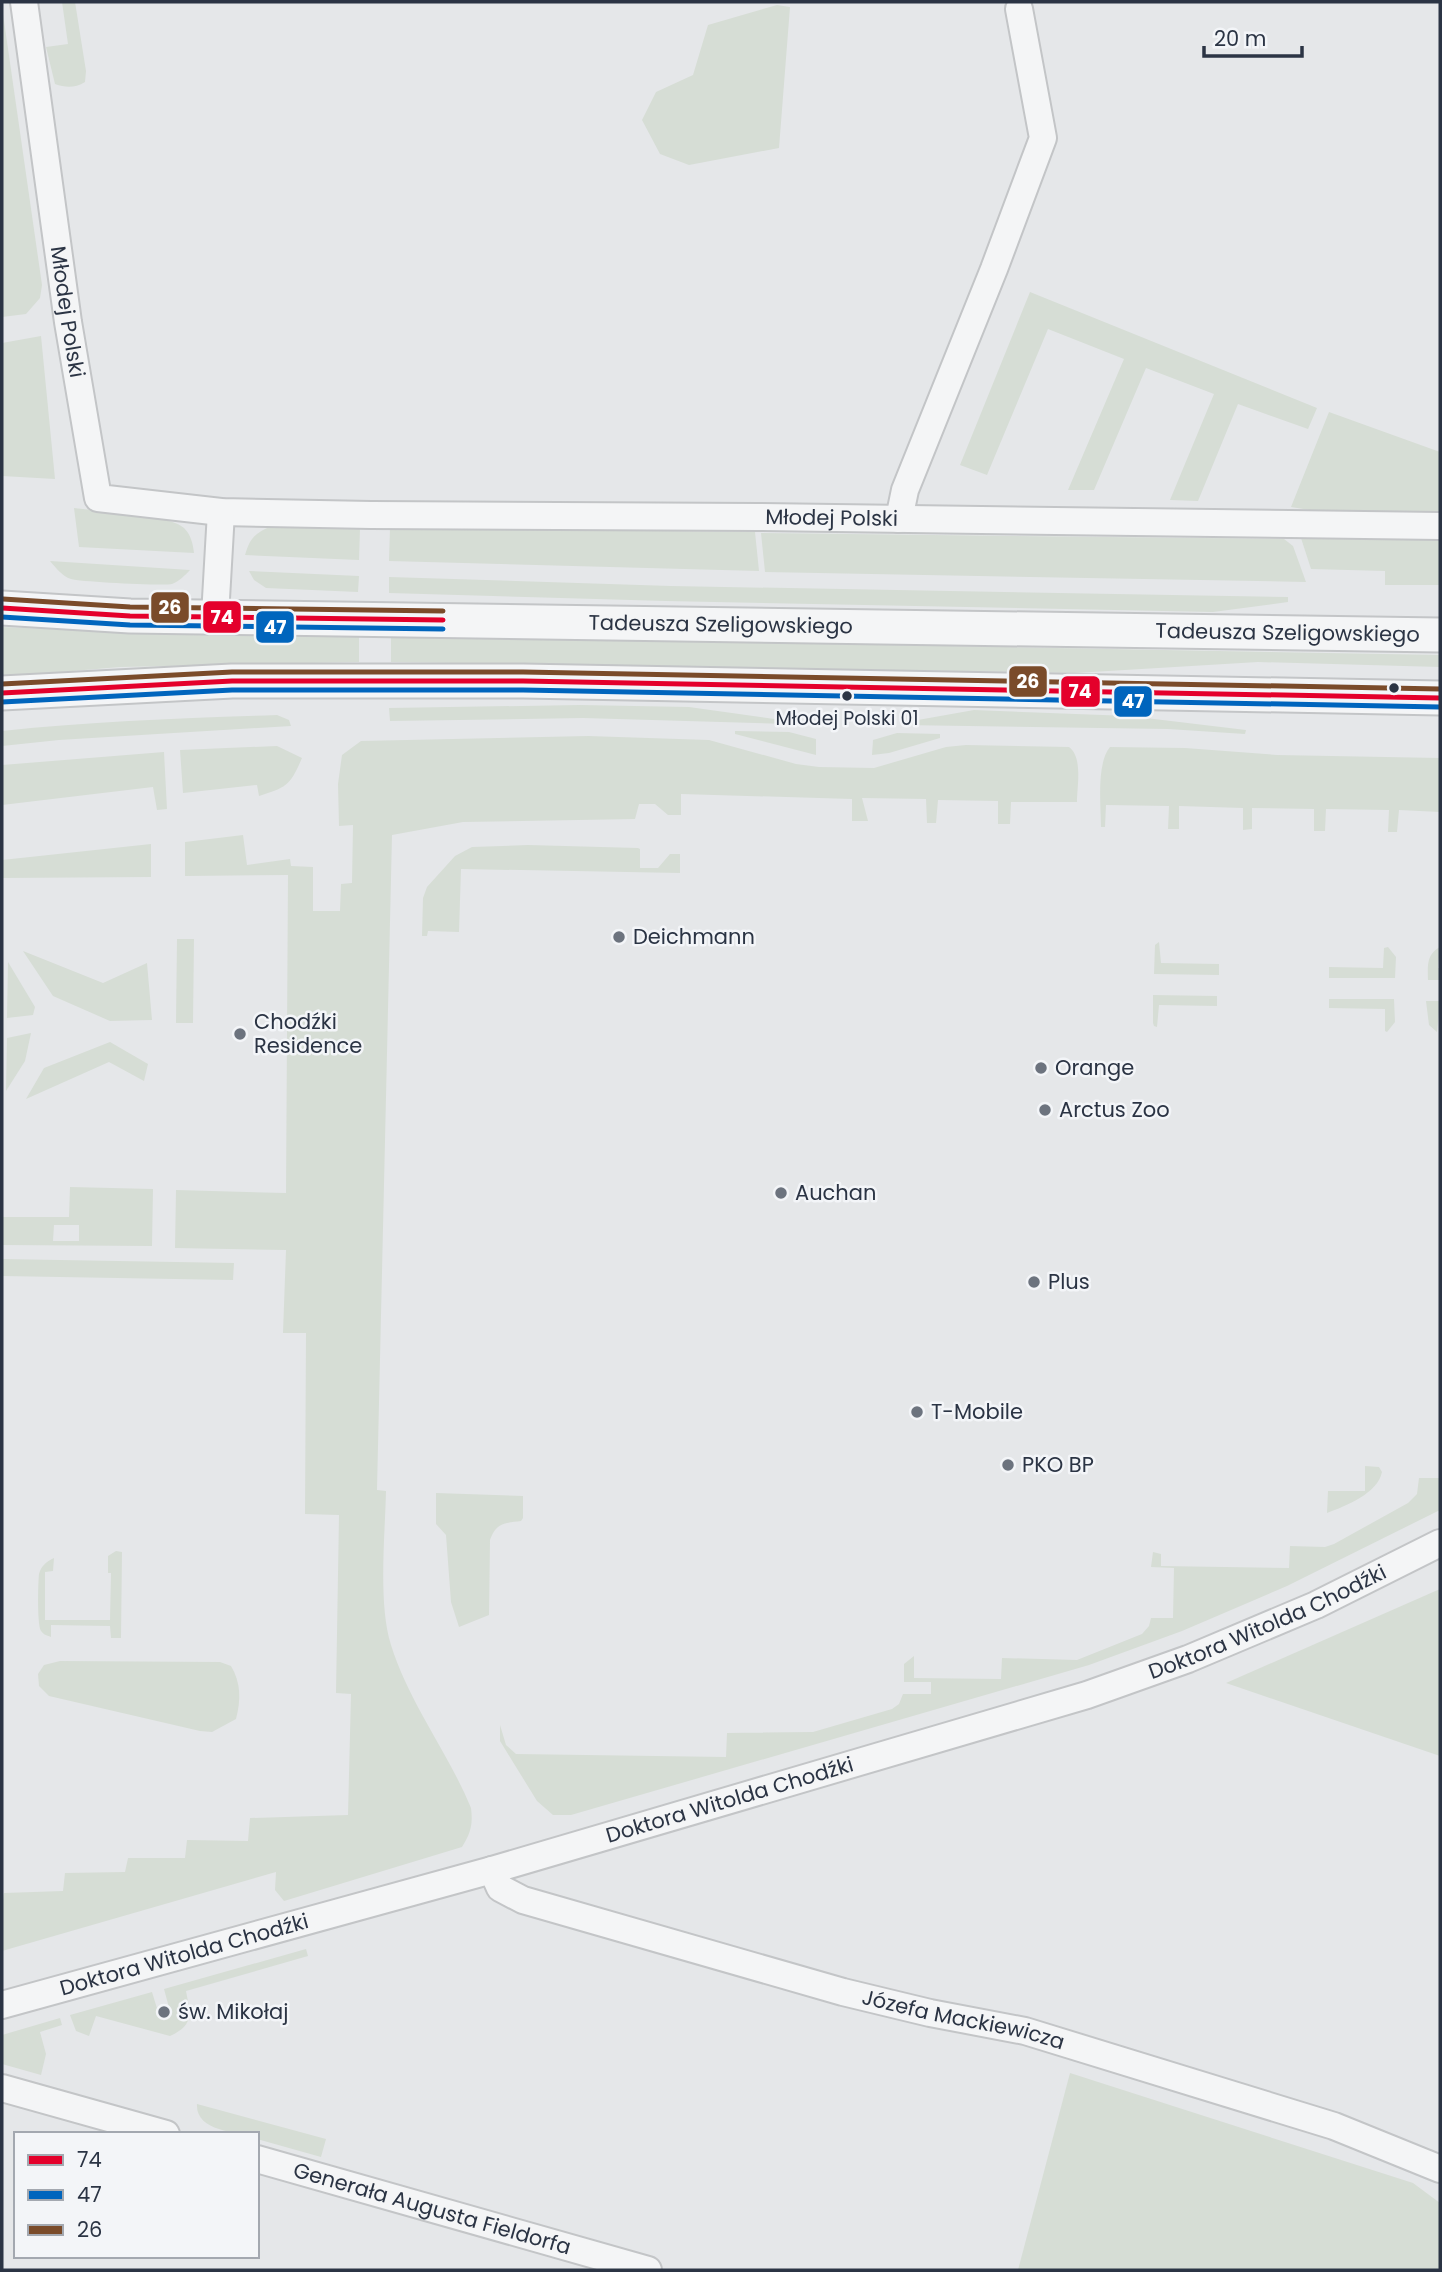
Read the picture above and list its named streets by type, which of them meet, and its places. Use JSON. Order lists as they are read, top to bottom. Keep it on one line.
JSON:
{"streets":{"street":["Młodej Polski","Tadeusza Szeligowskiego","Doktora Witolda Chodźki","Józefa Mackiewicza","Generała Augusta Fieldorfa"]},"crossings":[["Doktora Witolda Chodźki","Józefa Mackiewicza"]],"places":["Młodej Polski 01","Deichmann","Chodźki Residence","Orange","Arctus Zoo","Auchan","Plus","T-Mobile","PKO BP","św. Mikołaj"],"lines":["transit line 26","transit line 74","transit line 47"],"legend":["74","47","26"],"scale_bar":"20 m"}
